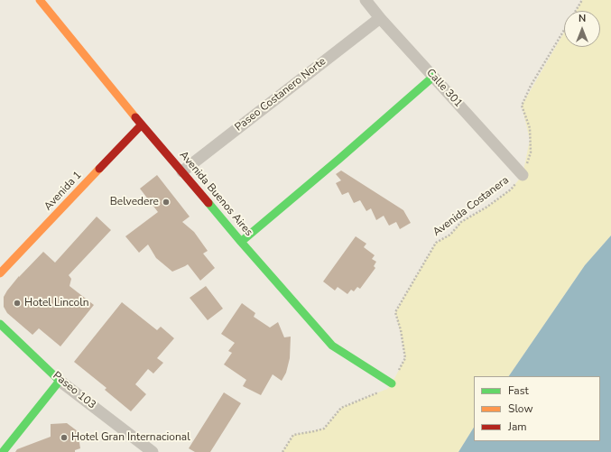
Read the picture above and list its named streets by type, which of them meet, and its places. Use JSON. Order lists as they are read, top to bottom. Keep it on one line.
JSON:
{"streets":{"street":["Calle 301","Paseo Costanero Norte","Avenida 1","Avenida Buenos Aires","Paseo 103"],"path":["Avenida Costanera"]},"crossings":[["Calle 301","Paseo Costanero Norte"],["Calle 301","Avenida Costanera"],["Paseo Costanero Norte","Avenida Buenos Aires"],["Avenida 1","Avenida Buenos Aires"],["Avenida Buenos Aires","Avenida Costanera"]],"places":["Belvedere","Hotel Lincoln","Hotel Gran Internacional"],"legend":["Fast","Slow","Jam"],"north":"top"}
